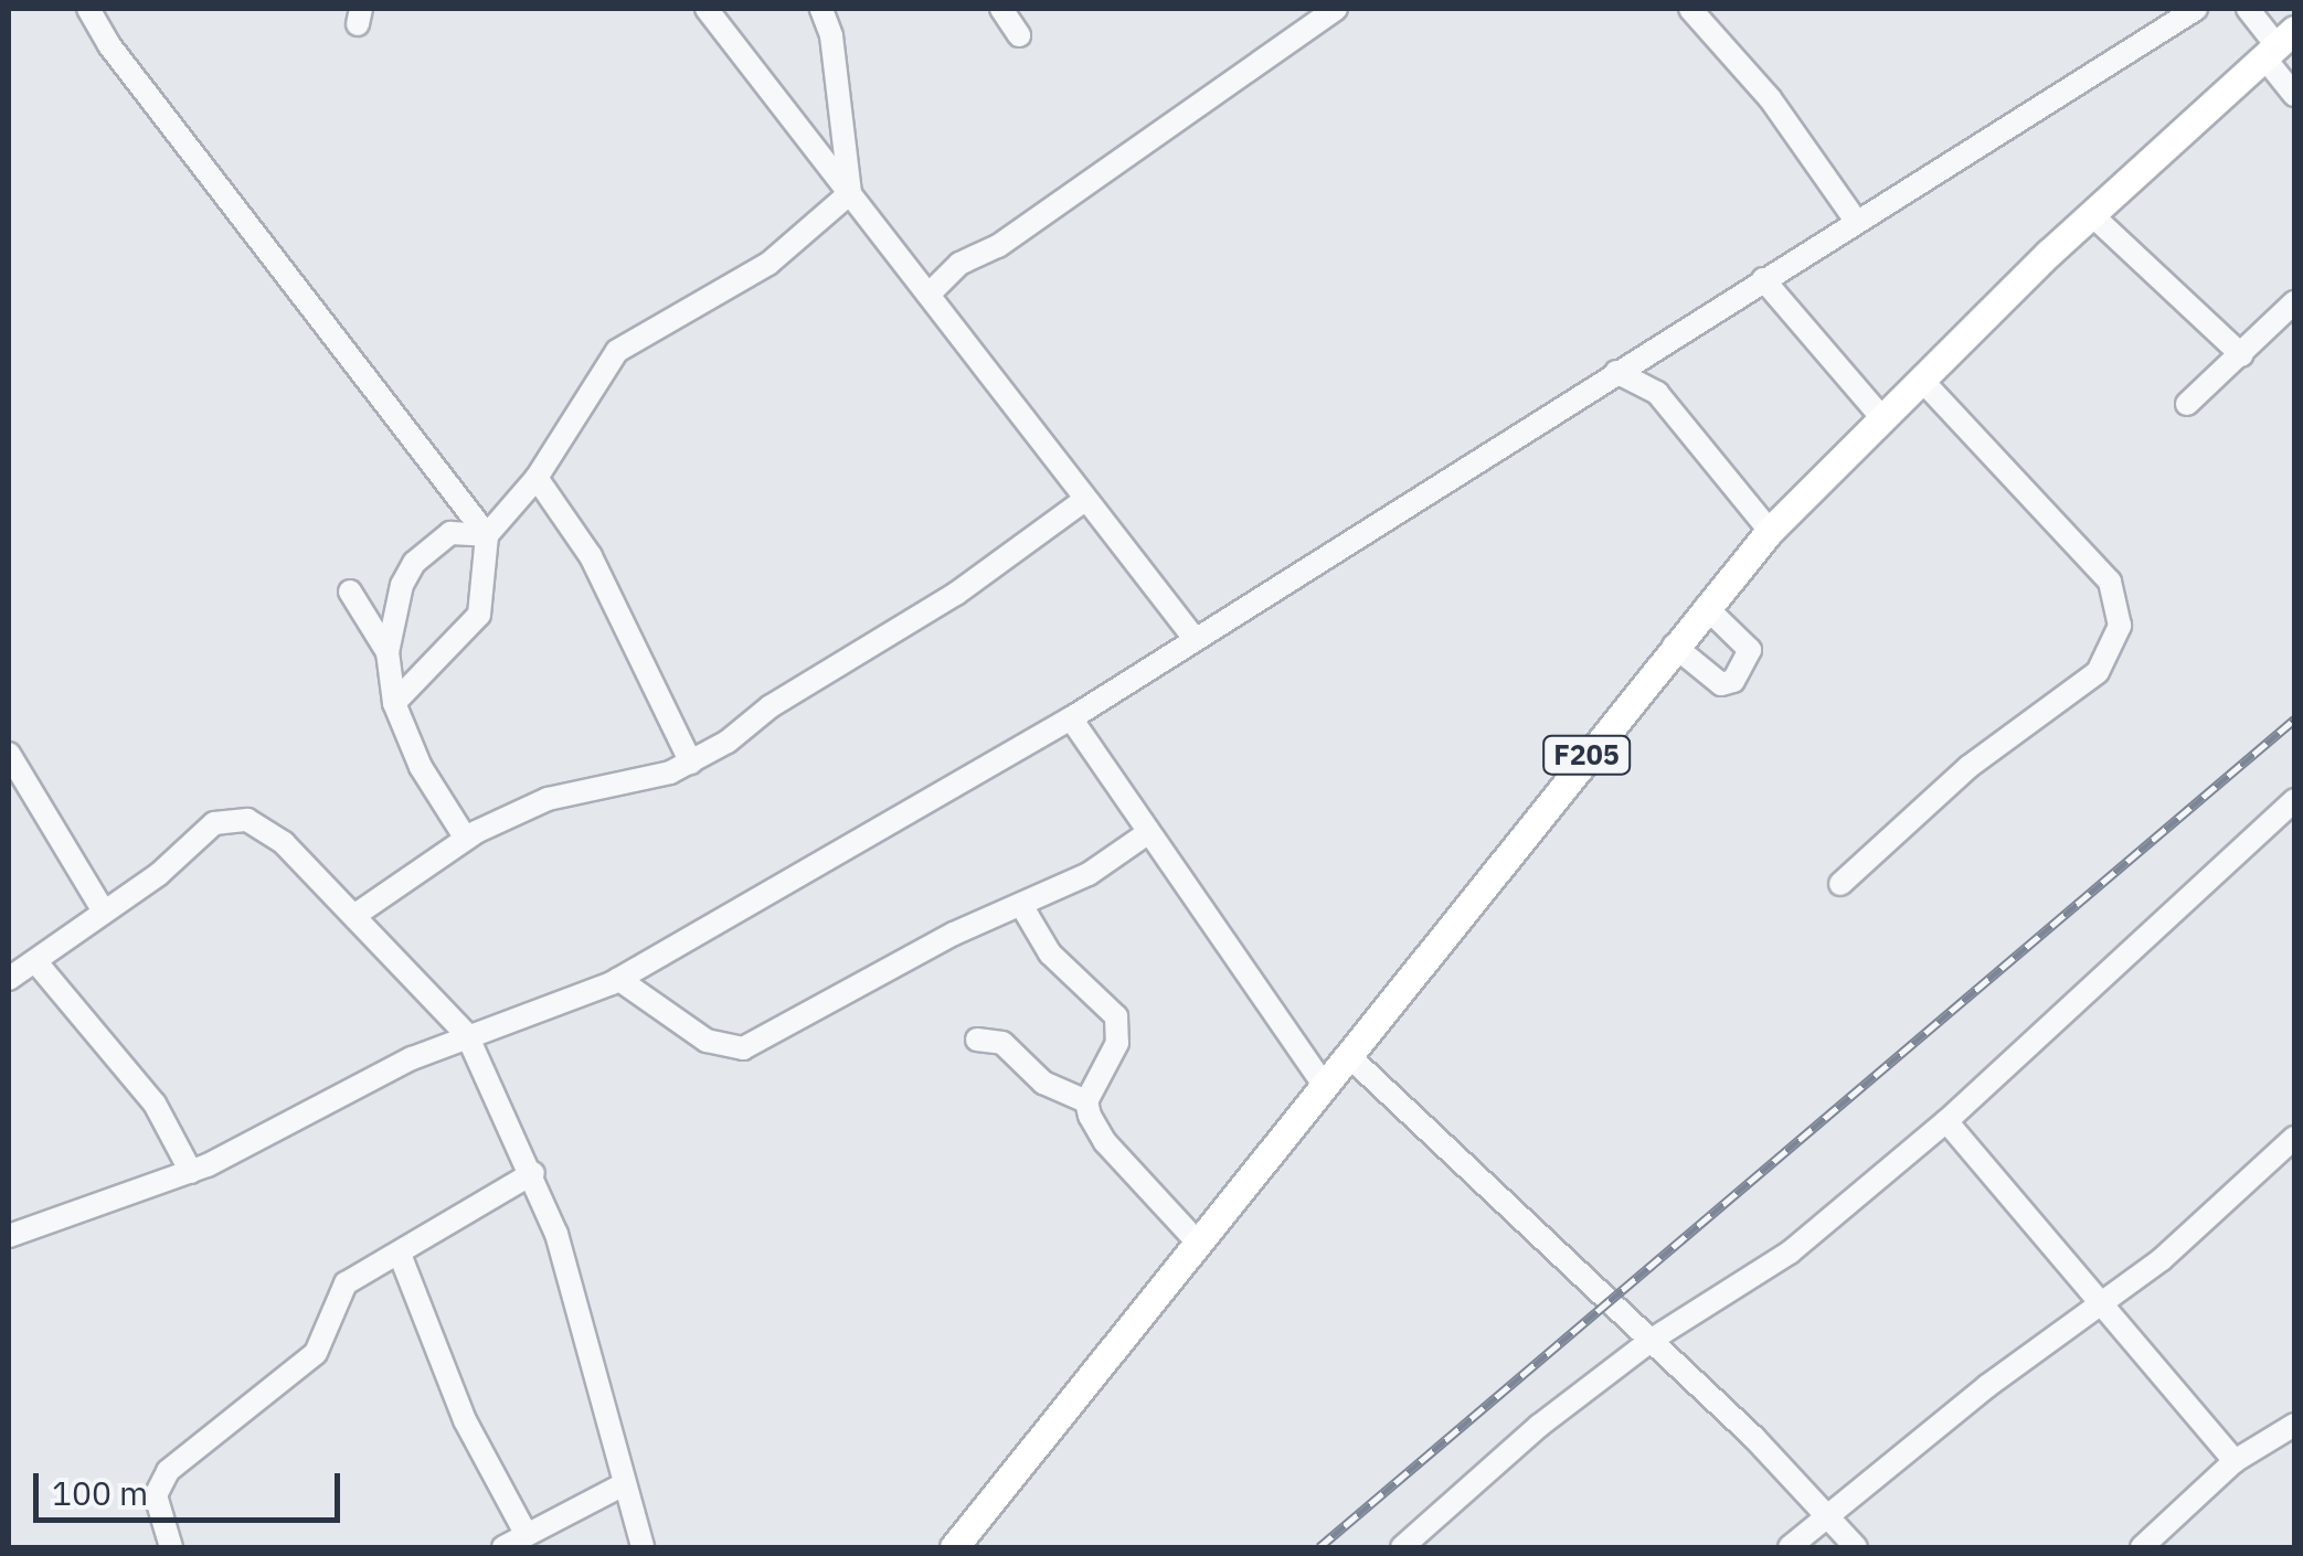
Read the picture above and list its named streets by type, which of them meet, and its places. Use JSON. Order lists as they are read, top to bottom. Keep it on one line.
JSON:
{"streets":{"main road":["F205"]},"scale_bar":"100 m"}
